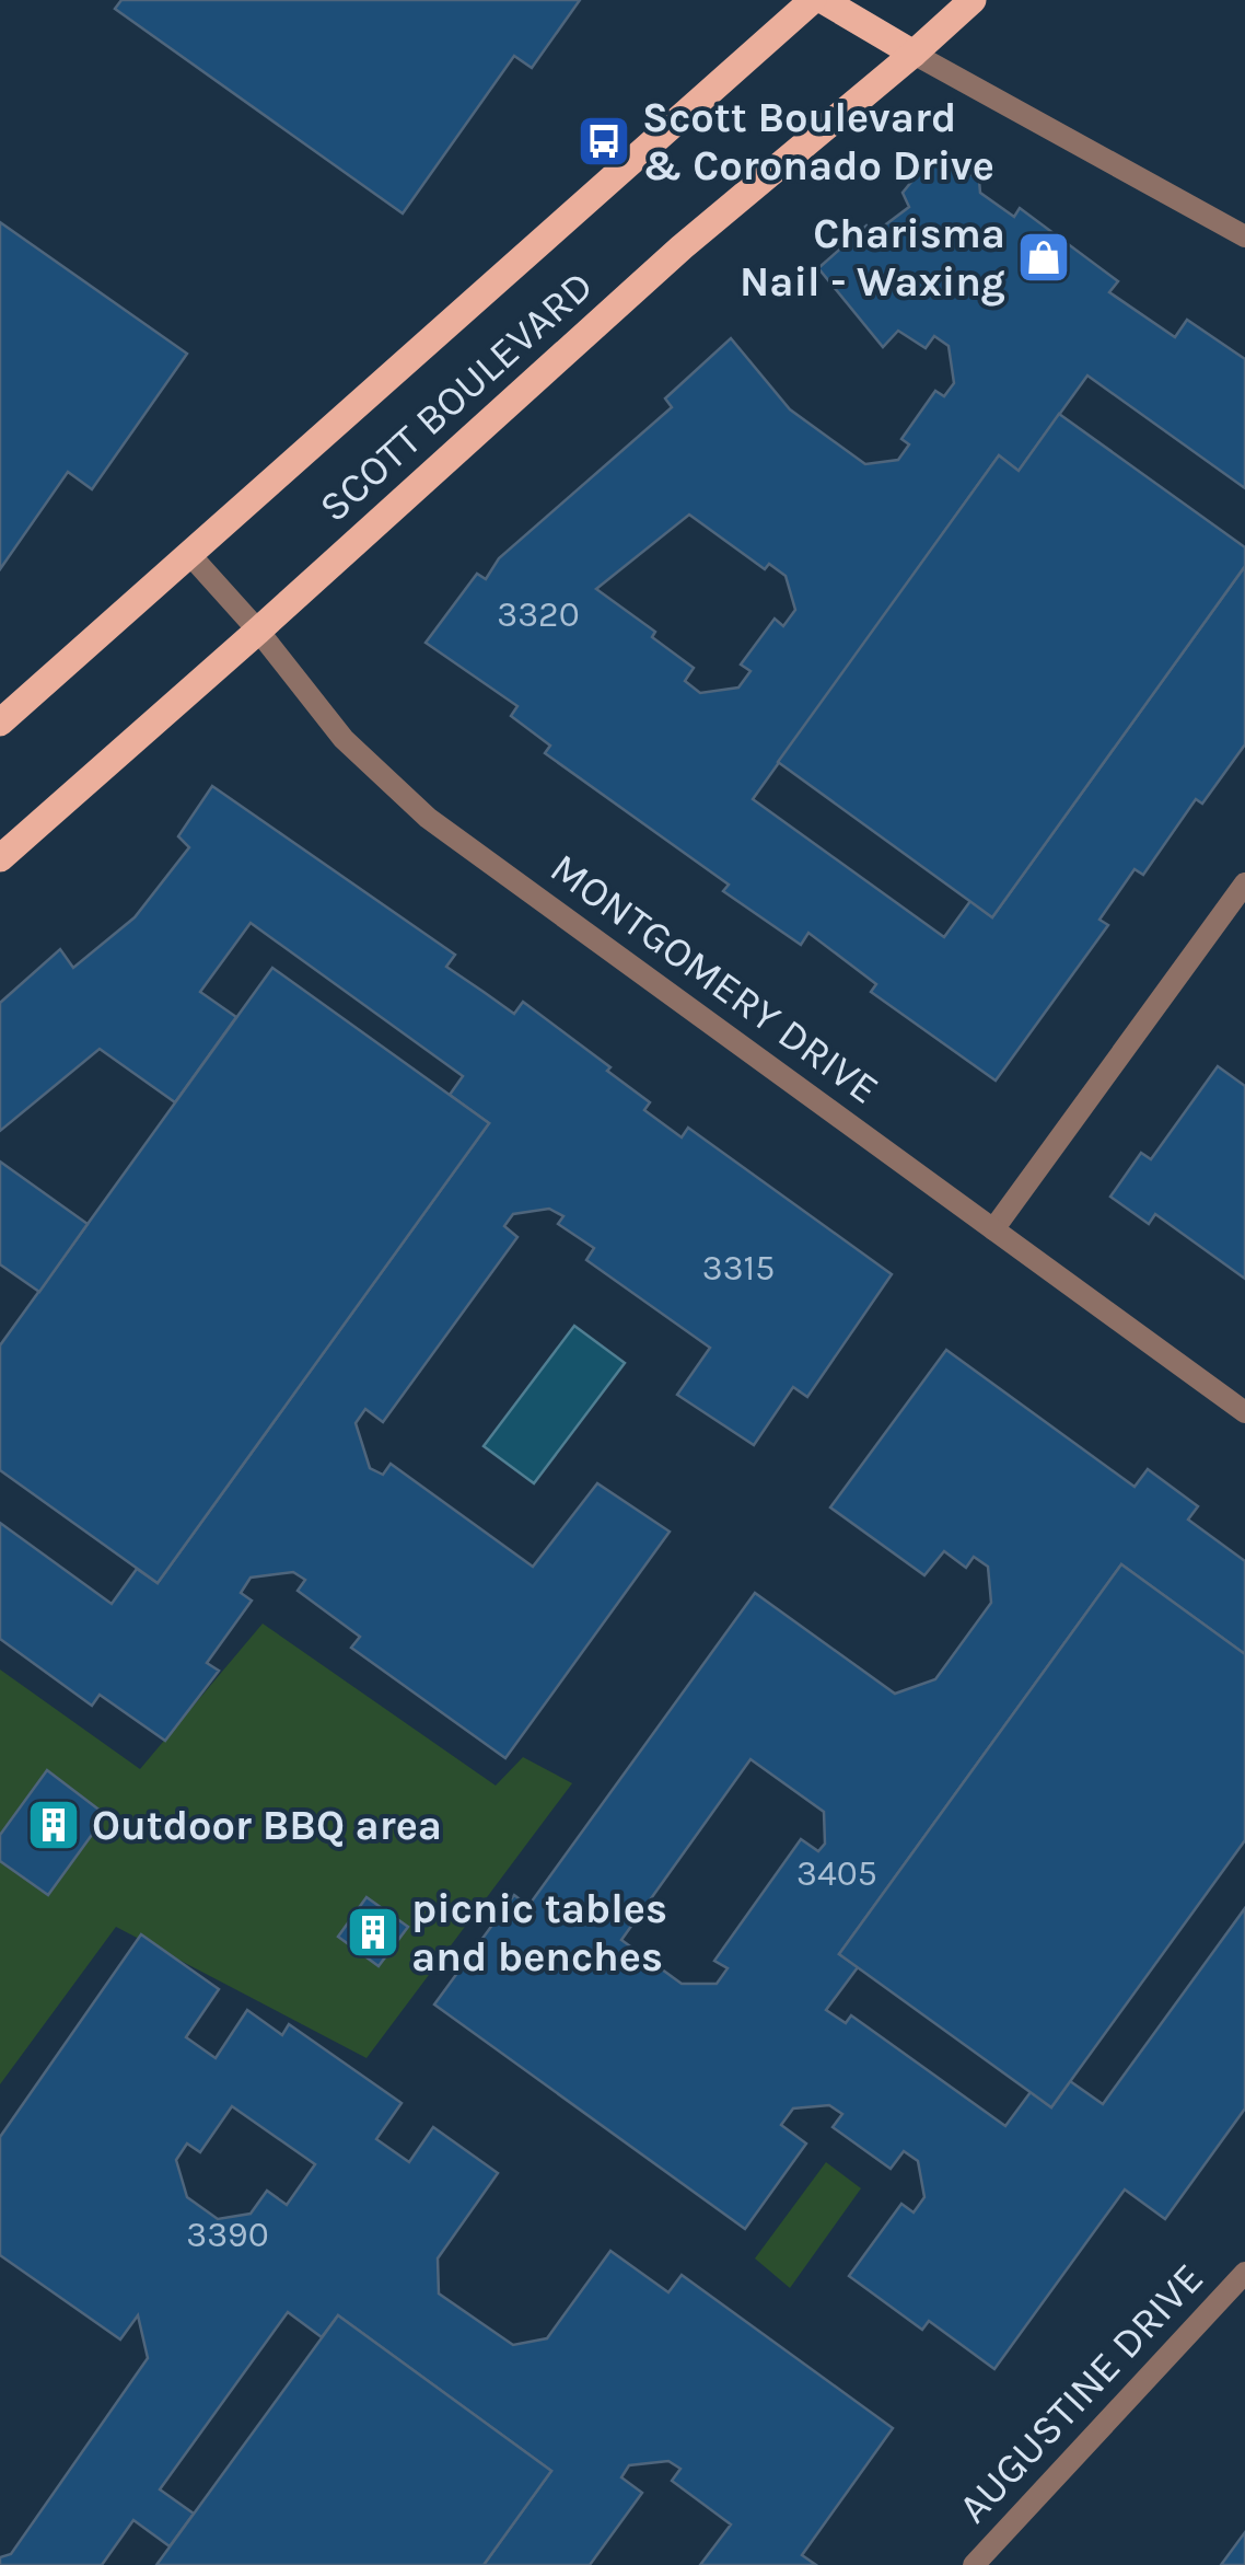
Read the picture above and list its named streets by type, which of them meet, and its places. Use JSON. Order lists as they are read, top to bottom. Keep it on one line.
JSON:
{"streets":{"main road":["SCOTT BOULEVARD"],"street":["MONTGOMERY DRIVE","AUGUSTINE DRIVE"]},"crossings":[["SCOTT BOULEVARD","MONTGOMERY DRIVE"]],"places":{"bus stop":["Scott Boulevard & Coronado Drive"],"shop":["Charisma Nail - Waxing"],"building":["Outdoor BBQ area","picnic tables and benches"]},"house_numbers":["3320","3315","3405","3390"]}
